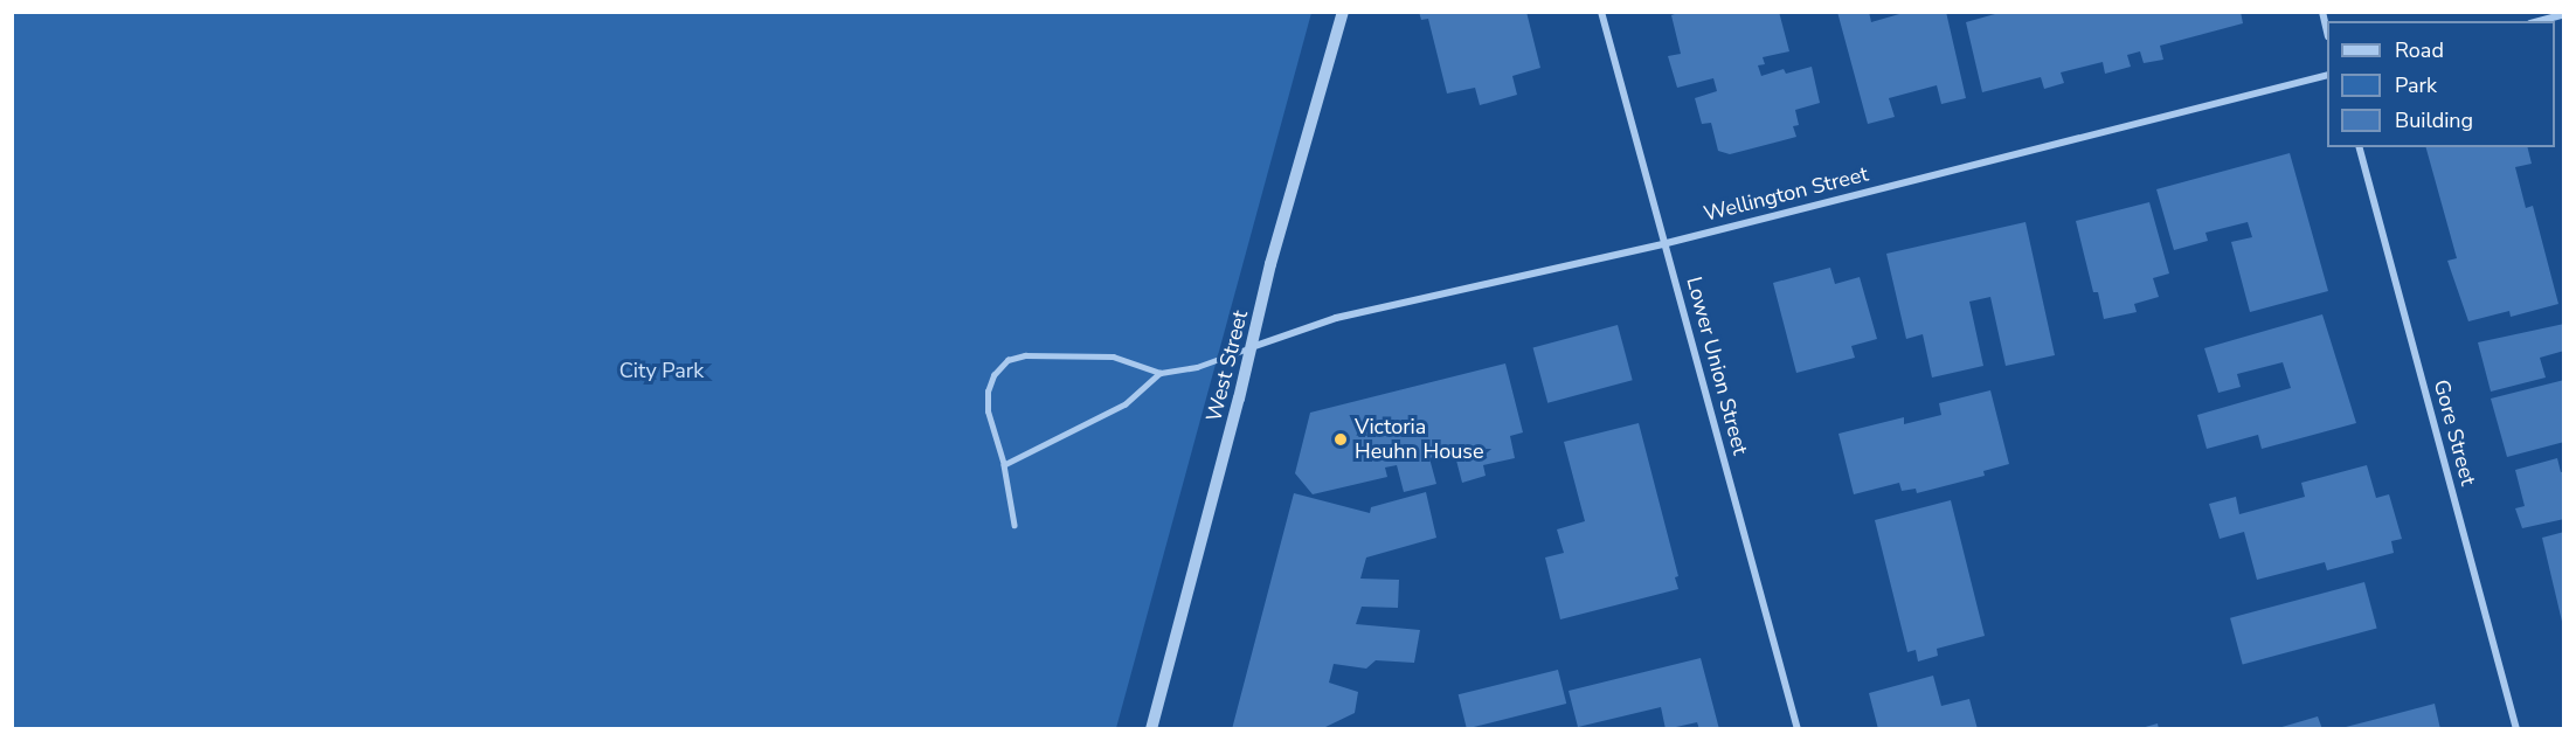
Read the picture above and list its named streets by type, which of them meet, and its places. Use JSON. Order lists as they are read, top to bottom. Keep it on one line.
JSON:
{"streets":{"street":["Wellington Street","West Street","Lower Union Street","Gore Street"]},"crossings":[["Wellington Street","West Street"],["Wellington Street","Lower Union Street"]],"parks":["City Park"],"places":["Victoria Heuhn House"],"legend":["Road","Park","Building"]}
